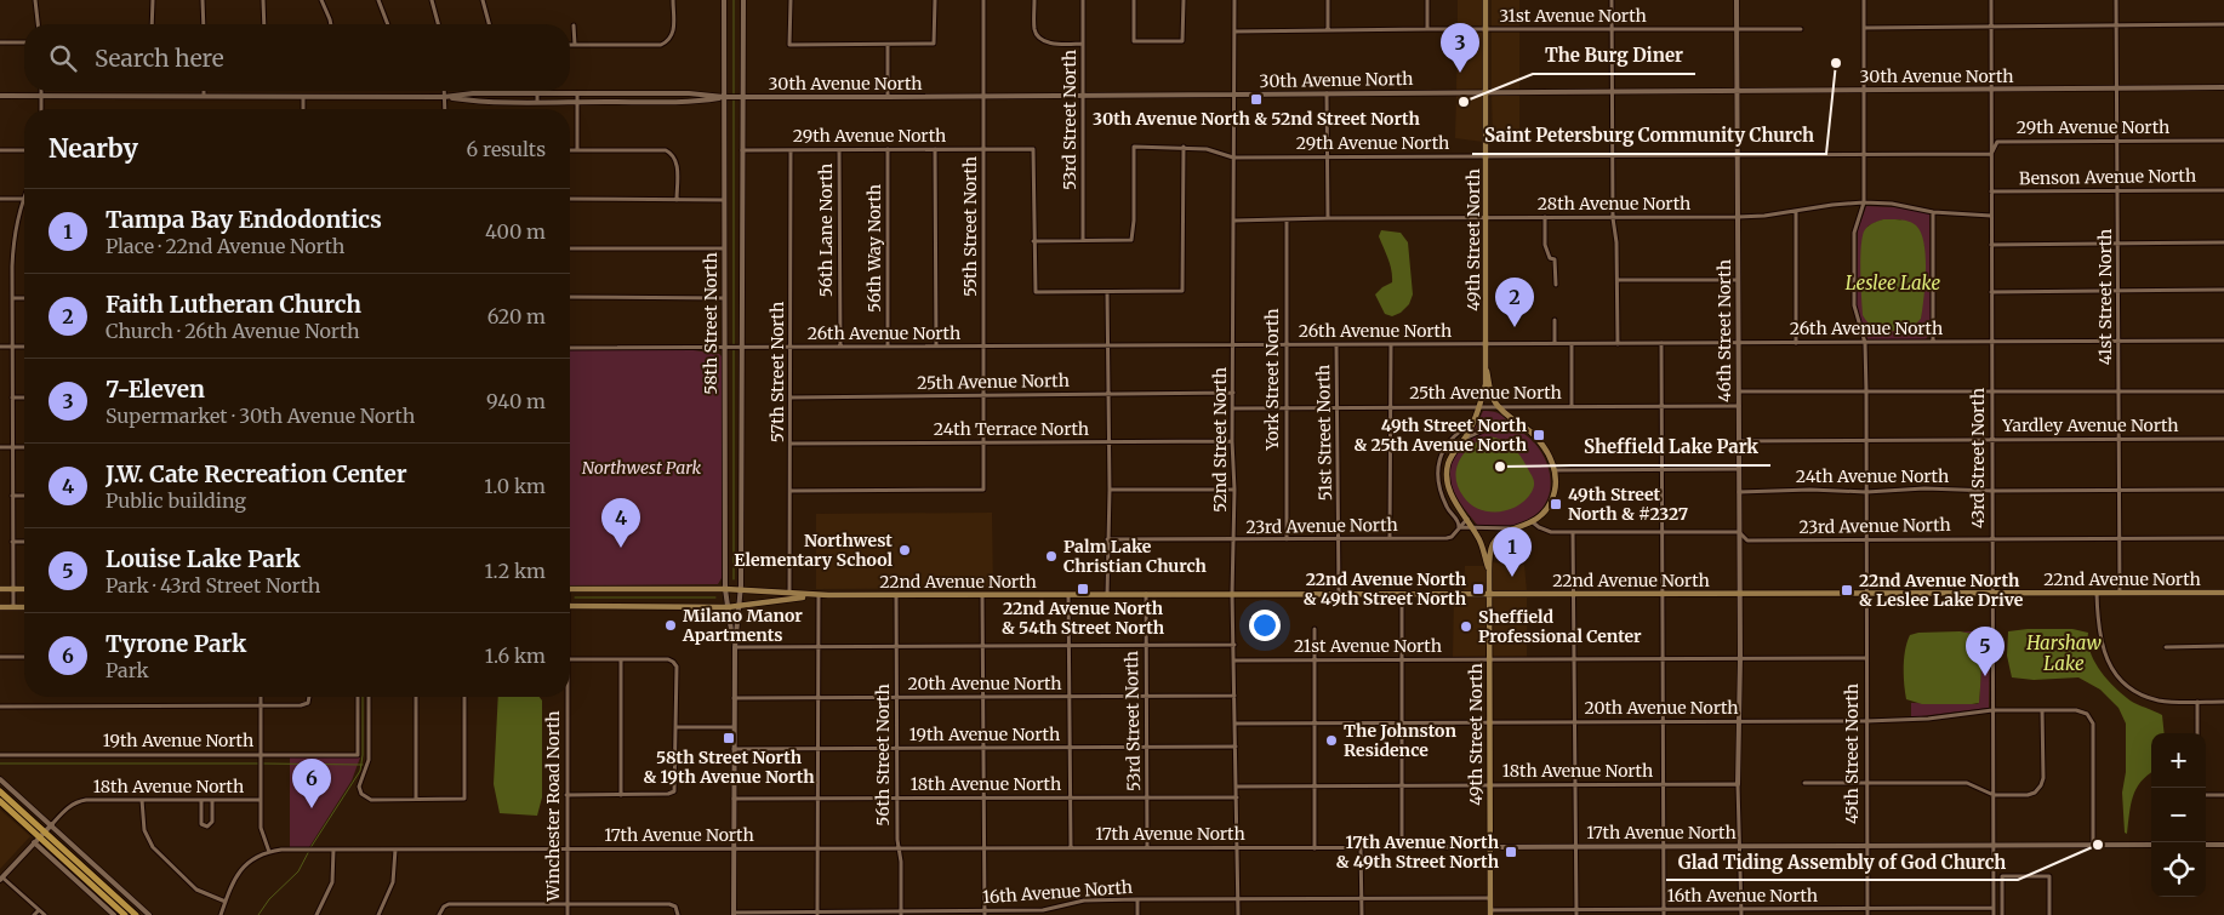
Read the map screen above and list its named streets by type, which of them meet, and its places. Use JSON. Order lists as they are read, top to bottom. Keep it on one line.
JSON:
{"streets":{"main road":["49th Street North","22nd Avenue North"],"street":["31st Avenue North","30th Avenue North","53rd Street North","29th Avenue North","Benson Avenue North","28th Avenue North","55th Street North","56th Lane North","56th Way North","41st Street North","58th Street North","26th Avenue North","46th Street North","57th Street North","York Street North","25th Avenue North","Yardley Avenue North","24th Terrace North","51st Street North","52nd Street North","43rd Street North","24th Avenue North","23rd Avenue North","21st Avenue North","20th Avenue North","19th Avenue North","45th Street North","56th Street North","18th Avenue North","Winchester Road North","17th Avenue North","16th Avenue North"]},"crossings":[["31st Avenue North","49th Street North"],["31st Avenue North","46th Street North"],["31st Avenue North","52nd Street North"],["30th Avenue North","53rd Street North"],["30th Avenue North","55th Street North"],["30th Avenue North","49th Street North"],["30th Avenue North","41st Street North"],["30th Avenue North","58th Street North"],["30th Avenue North","46th Street North"],["30th Avenue North","52nd Street North"],["30th Avenue North","43rd Street North"],["30th Avenue North","45th Street North"],["53rd Street North","29th Avenue North"],["53rd Street North","22nd Avenue North"],["53rd Street North","20th Avenue North"],["53rd Street North","19th Avenue North"],["53rd Street North","18th Avenue North"],["53rd Street North","17th Avenue North"],["29th Avenue North","55th Street North"],["29th Avenue North","56th Lane North"],["29th Avenue North","49th Street North"],["29th Avenue North","56th Way North"],["29th Avenue North","41st Street North"],["29th Avenue North","58th Street North"],["29th Avenue North","46th Street North"],["29th Avenue North","57th Street North"],["29th Avenue North","52nd Street North"],["29th Avenue North","43rd Street North"],["29th Avenue North","45th Street North"],["Benson Avenue North","41st Street North"],["Benson Avenue North","43rd Street North"],["28th Avenue North","49th Street North"],["28th Avenue North","46th Street North"],["28th Avenue North","York Street North"],["28th Avenue North","52nd Street North"],["28th Avenue North","43rd Street North"],["28th Avenue North","45th Street North"],["55th Street North","26th Avenue North"],["55th Street North","57th Street North"],["55th Street North","25th Avenue North"],["55th Street North","24th Terrace North"],["56th Lane North","26th Avenue North"],["49th Street North","26th Avenue North"],["49th Street North","25th Avenue North"],["49th Street North","23rd Avenue North"],["49th Street North","22nd Avenue North"],["49th Street North","21st Avenue North"],["49th Street North","20th Avenue North"],["49th Street North","18th Avenue North"],["49th Street North","17th Avenue North"],["49th Street North","16th Avenue North"],["56th Way North","26th Avenue North"],["41st Street North","26th Avenue North"],["41st Street North","Yardley Avenue North"],["41st Street North","24th Avenue North"],["41st Street North","23rd Avenue North"],["41st Street North","22nd Avenue North"],["58th Street North","26th Avenue North"],["58th Street North","22nd Avenue North"],["58th Street North","20th Avenue North"],["58th Street North","19th Avenue North"],["58th Street North","18th Avenue North"],["58th Street North","17th Avenue North"],["58th Street North","16th Avenue North"],["26th Avenue North","46th Street North"],["26th Avenue North","57th Street North"],["26th Avenue North","York Street North"],["26th Avenue North","51st Street North"],["26th Avenue North","52nd Street North"],["26th Avenue North","43rd Street North"],["26th Avenue North","45th Street North"],["46th Street North","25th Avenue North"],["46th Street North","Yardley Avenue North"],["46th Street North","24th Avenue North"],["46th Street North","23rd Avenue North"],["46th Street North","22nd Avenue North"],["46th Street North","21st Avenue North"],["46th Street North","20th Avenue North"],["46th Street North","18th Avenue North"],["46th Street North","17th Avenue North"],["46th Street North","16th Avenue North"],["57th Street North","25th Avenue North"],["57th Street North","24th Terrace North"],["57th Street North","22nd Avenue North"],["York Street North","25th Avenue North"],["York Street North","23rd Avenue North"],["25th Avenue North","51st Street North"],["25th Avenue North","52nd Street North"],["Yardley Avenue North","43rd Street North"],["Yardley Avenue North","45th Street North"],["24th Terrace North","52nd Street North"],["51st Street North","23rd Avenue North"],["51st Street North","22nd Avenue North"],["52nd Street North","23rd Avenue North"],["52nd Street North","22nd Avenue North"],["52nd Street North","21st Avenue North"],["52nd Street North","20th Avenue North"],["52nd Street North","19th Avenue North"],["52nd Street North","18th Avenue North"],["52nd Street North","17th Avenue North"],["52nd Street North","16th Avenue North"],["43rd Street North","24th Avenue North"],["43rd Street North","23rd Avenue North"],["43rd Street North","22nd Avenue North"],["43rd Street North","20th Avenue North"],["43rd Street North","17th Avenue North"],["43rd Street North","16th Avenue North"],["24th Avenue North","45th Street North"],["23rd Avenue North","45th Street North"],["22nd Avenue North","45th Street North"],["22nd Avenue North","56th Street North"],["21st Avenue North","45th Street North"],["20th Avenue North","45th Street North"],["20th Avenue North","56th Street North"],["20th Avenue North","17th Avenue North"],["19th Avenue North","56th Street North"],["45th Street North","17th Avenue North"],["45th Street North","16th Avenue North"],["56th Street North","18th Avenue North"],["56th Street North","17th Avenue North"],["56th Street North","16th Avenue North"],["Winchester Road North","17th Avenue North"]],"water":["Leslee Lake","Harshaw Lake"],"parks":["Northwest Park"],"places":{"other":["Saint Petersburg Community Church","The Burg Diner","Sheffield Lake Park","Northwest Elementary School","Palm Lake Christian Church","Milano Manor Apartments","Sheffield Professional Center","The Johnston Residence","Glad Tiding Assembly of God Church"],"transit":["30th Avenue North & 52nd Street North","49th Street North & 25th Avenue North","49th Street North & #2327","22nd Avenue North & 54th Street North","22nd Avenue North & 49th Street North","22nd Avenue North & Leslee Lake Drive","58th Street North & 19th Avenue North","17th Avenue North & 49th Street North"]},"page":{"pins":["3","2","4","1","5","6"],"search":"Search here","heading":["Nearby","6 results"],"list":[{"mark":"1","name":"Tampa Bay Endodontics","note":"Place · 22nd Avenue North","value":"400 m"},{"mark":"2","name":"Faith Lutheran Church","note":"Church · 26th Avenue North","value":"620 m"},{"mark":"3","name":"7-Eleven","note":"Supermarket · 30th Avenue North","value":"940 m"},{"mark":"4","name":"J.W. Cate Recreation Center","note":"Public building","value":"1.0 km"},{"mark":"5","name":"Louise Lake Park","note":"Park · 43rd Street North","value":"1.2 km"},{"mark":"6","name":"Tyrone Park","note":"Park","value":"1.6 km"}],"map_buttons":["+","−"]}}
